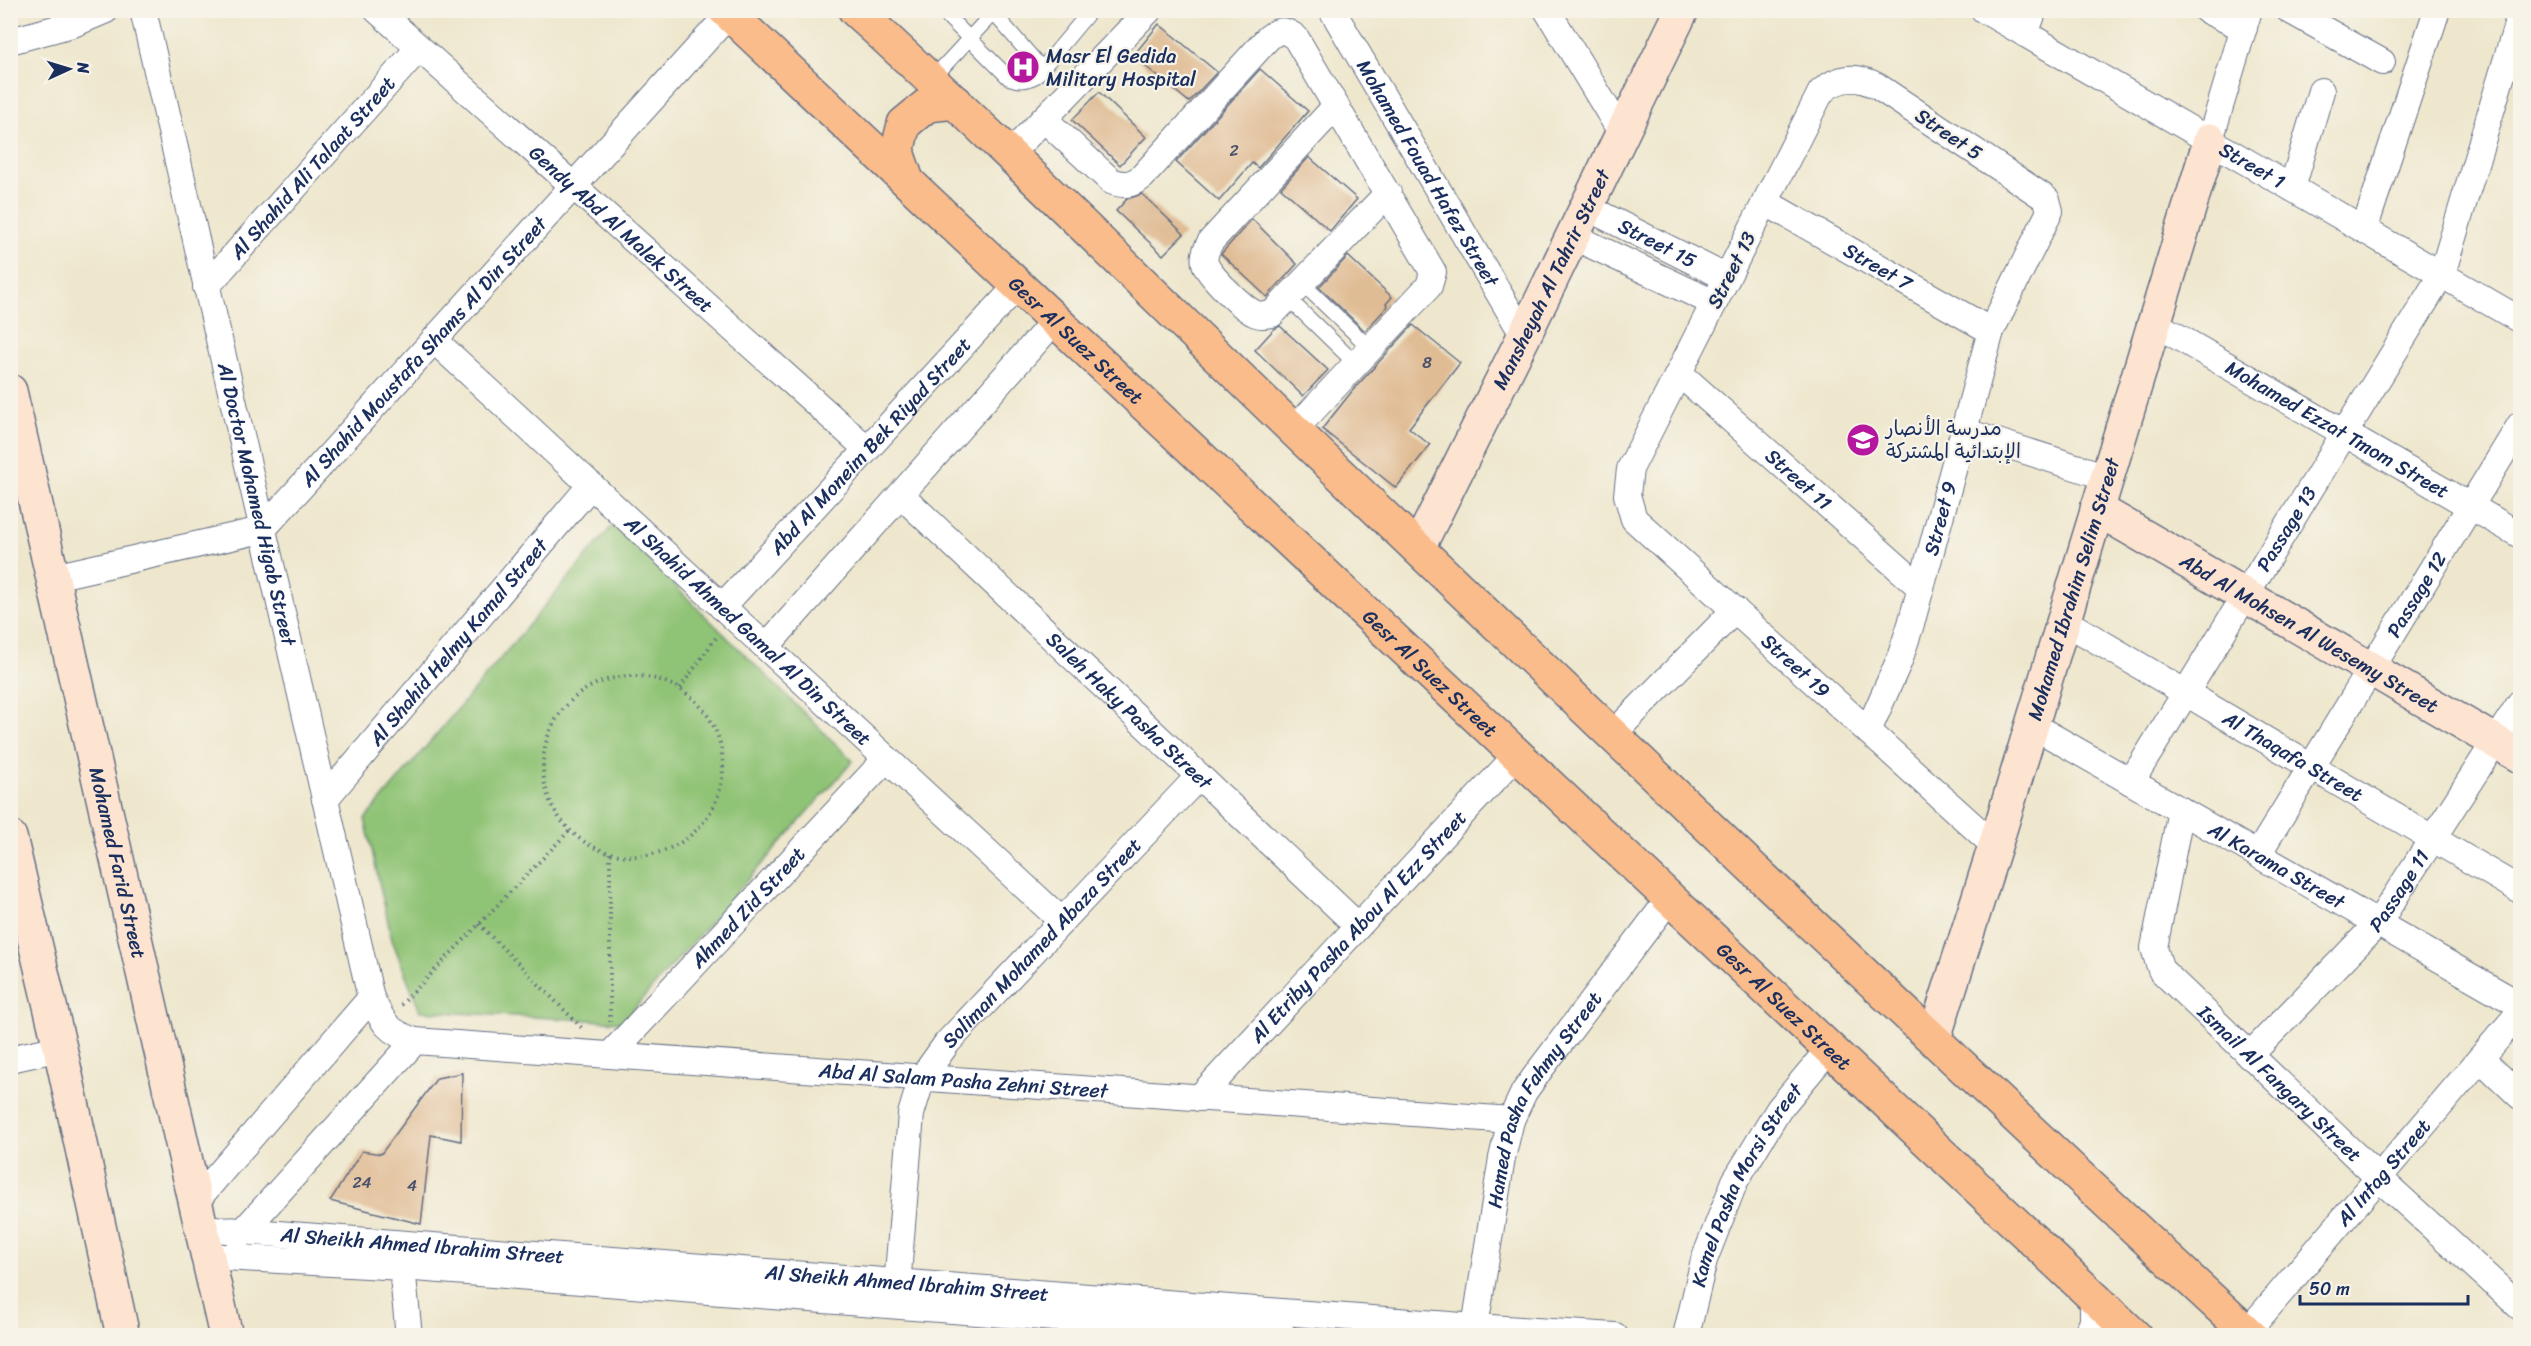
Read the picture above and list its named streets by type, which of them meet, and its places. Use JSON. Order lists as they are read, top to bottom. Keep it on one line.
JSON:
{"streets":{"main road":["Gesr Al Suez Street"],"street":["Street 5","Street 1","Al Shahid Ali Talaat Street","Mohamed Fouad Hafez Street","Gendy Abd Al Malek Street","Street 15","Street 7","Street 13","Mansheyah Al Tahrir Street","Al Shahid Moustafa Shams Al Din Street","Mohamed Ezzat Tmom Street","Abd Al Moneim Bek Riyad Street","Street 11","Al Doctor Mohamed Higab Street","Street 9","Passage 13","Mohamed Ibrahim Selim Street","Passage 12","Al Shahid Ahmed Gamal Al Din Street","Abd Al Mohsen Al Wesemy Street","Al Shahid Helmy Kamal Street","Street 19","Saleh Haky Pasha Street","Al Thaqafa Street","Mohamed Farid Street","Al Karama Street","Passage 11","Ahmed Zid Street","Al Etriby Pasha Abou Al Ezz Street","Soliman Mohamed Abaza Street","Abd Al Salam Pasha Zehni Street","Ismail Al Fangary Street","Hamed Pasha Fahmy Street","Al Intag Street","Kamel Pasha Morsi Street","Al Sheikh Ahmed Ibrahim Street"]},"crossings":[["Street 5","Street 13"],["Street 5","Street 9"],["Street 1","Passage 13"],["Street 1","Mohamed Ibrahim Selim Street"],["Al Shahid Ali Talaat Street","Gendy Abd Al Malek Street"],["Al Shahid Ali Talaat Street","Al Doctor Mohamed Higab Street"],["Mohamed Fouad Hafez Street","Mansheyah Al Tahrir Street"],["Gendy Abd Al Malek Street","Al Shahid Moustafa Shams Al Din Street"],["Gendy Abd Al Malek Street","Abd Al Moneim Bek Riyad Street"],["Street 15","Street 13"],["Street 15","Mansheyah Al Tahrir Street"],["Street 7","Street 13"],["Street 7","Street 9"],["Street 13","Street 11"],["Street 13","Street 19"],["Gesr Al Suez Street","Al Shahid Moustafa Shams Al Din Street"],["Gesr Al Suez Street","Abd Al Moneim Bek Riyad Street"],["Gesr Al Suez Street","Al Etriby Pasha Abou Al Ezz Street"],["Gesr Al Suez Street","Hamed Pasha Fahmy Street"],["Gesr Al Suez Street","Kamel Pasha Morsi Street"],["Al Shahid Moustafa Shams Al Din Street","Al Doctor Mohamed Higab Street"],["Al Shahid Moustafa Shams Al Din Street","Al Shahid Ahmed Gamal Al Din Street"],["Mohamed Ezzat Tmom Street","Passage 13"],["Mohamed Ezzat Tmom Street","Mohamed Ibrahim Selim Street"],["Mohamed Ezzat Tmom Street","Passage 12"],["Abd Al Moneim Bek Riyad Street","Al Shahid Ahmed Gamal Al Din Street"],["Street 11","Street 9"],["Al Doctor Mohamed Higab Street","Al Shahid Helmy Kamal Street"],["Street 9","Street 19"],["Passage 13","Abd Al Mohsen Al Wesemy Street"],["Passage 13","Al Thaqafa Street"],["Passage 13","Al Karama Street"],["Mohamed Ibrahim Selim Street","Abd Al Mohsen Al Wesemy Street"],["Mohamed Ibrahim Selim Street","Street 19"],["Mohamed Ibrahim Selim Street","Al Thaqafa Street"],["Mohamed Ibrahim Selim Street","Al Karama Street"],["Passage 12","Abd Al Mohsen Al Wesemy Street"],["Passage 12","Al Thaqafa Street"],["Passage 12","Al Karama Street"],["Al Shahid Ahmed Gamal Al Din Street","Al Shahid Helmy Kamal Street"],["Al Shahid Ahmed Gamal Al Din Street","Ahmed Zid Street"],["Al Shahid Ahmed Gamal Al Din Street","Soliman Mohamed Abaza Street"],["Abd Al Mohsen Al Wesemy Street","Passage 11"],["Saleh Haky Pasha Street","Al Etriby Pasha Abou Al Ezz Street"],["Saleh Haky Pasha Street","Soliman Mohamed Abaza Street"],["Al Thaqafa Street","Passage 11"],["Mohamed Farid Street","Al Sheikh Ahmed Ibrahim Street"],["Al Karama Street","Passage 11"],["Al Karama Street","Ismail Al Fangary Street"],["Passage 11","Ismail Al Fangary Street"],["Ahmed Zid Street","Abd Al Salam Pasha Zehni Street"],["Al Etriby Pasha Abou Al Ezz Street","Abd Al Salam Pasha Zehni Street"],["Soliman Mohamed Abaza Street","Abd Al Salam Pasha Zehni Street"],["Soliman Mohamed Abaza Street","Al Sheikh Ahmed Ibrahim Street"],["Abd Al Salam Pasha Zehni Street","Hamed Pasha Fahmy Street"],["Ismail Al Fangary Street","Al Intag Street"],["Hamed Pasha Fahmy Street","Al Sheikh Ahmed Ibrahim Street"]],"places":{"hospital":["Masr El Gedida Military Hospital"],"school or university":["مدرسة الأنصار الإبتدائية المشتركة"]},"house_numbers":["2","8","24","4"],"scale_bar":"50 m","north":"right"}
